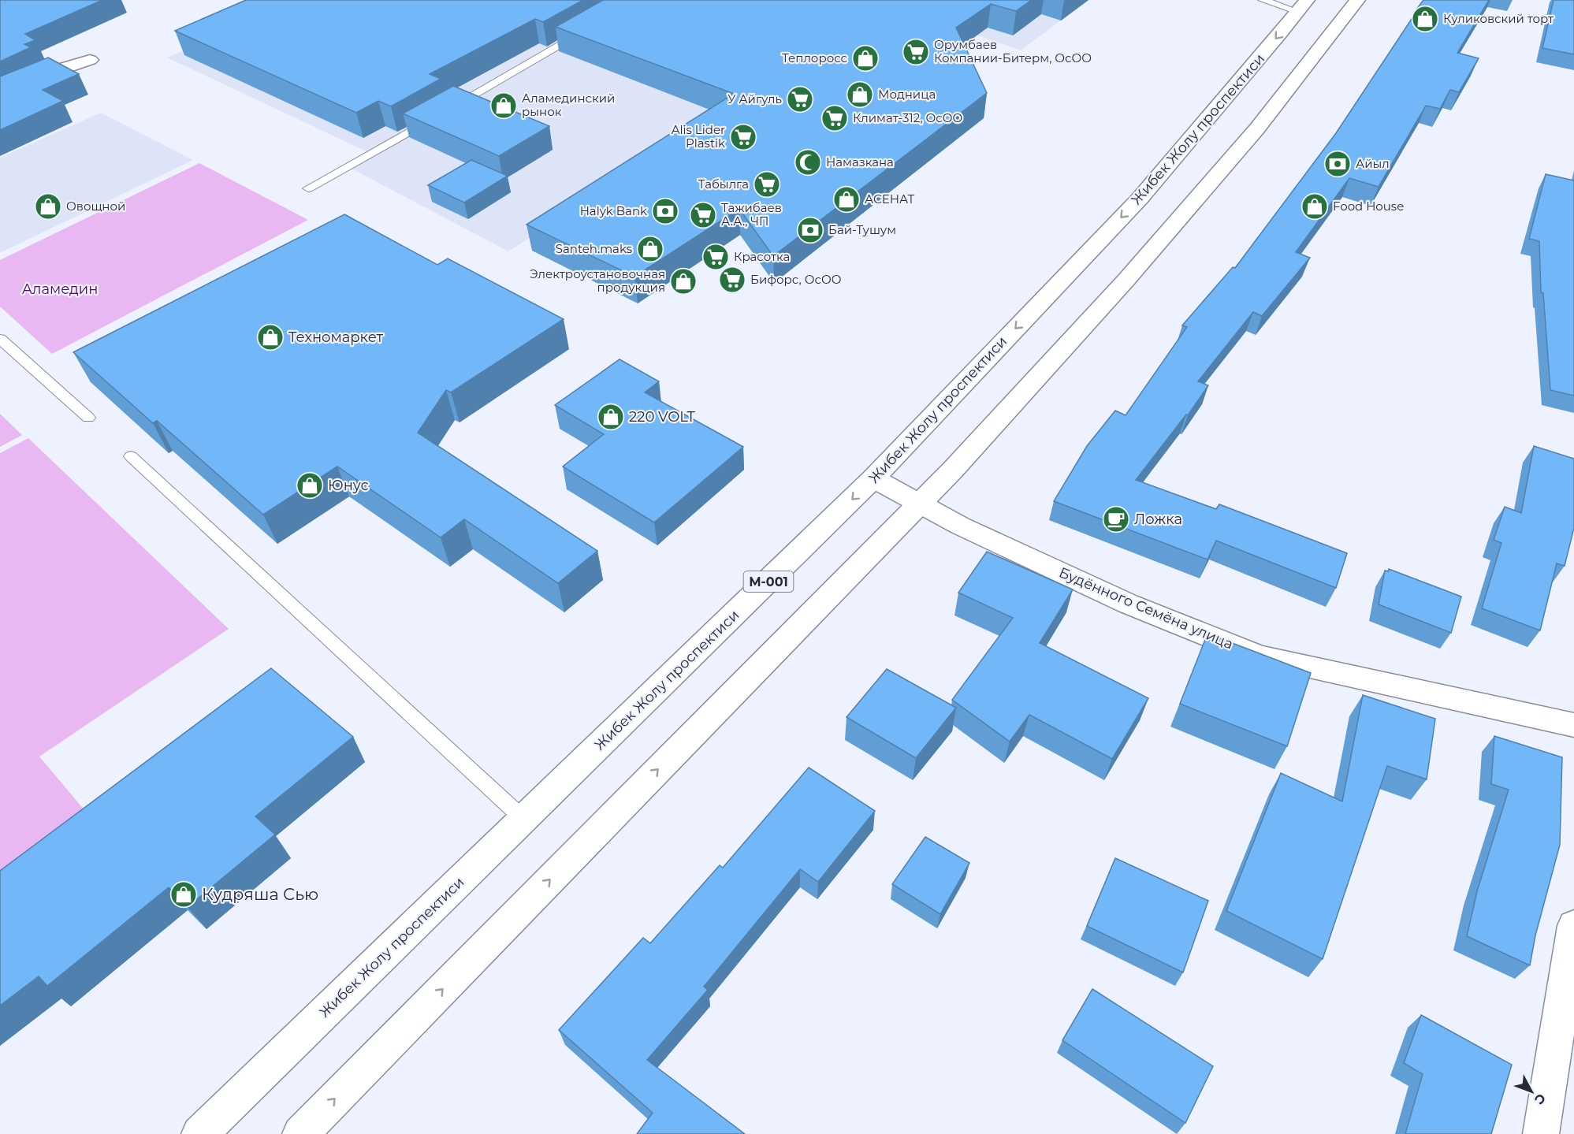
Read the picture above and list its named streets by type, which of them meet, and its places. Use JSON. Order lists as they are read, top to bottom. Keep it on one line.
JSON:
{"streets":{"main road":["Жибек Жолу проспектиси","М-001","Будённого Семёна улица"]},"crossings":[["Жибек Жолу проспектиси","Будённого Семёна улица"]],"parks":["Аламедин"],"places":{"shop":["Куликовский торт","Теплоросс","Модница","Аламединский рынок","АСЕНАТ","Овощной","Food House","Santeh.maks","Электроустановочная продукция","Техномаркет","220 VOLT","Юнус","Кудряша Сью"],"supermarket":["Орумбаев Компании-Битерм, ОсОО","У Айгуль","Климат-312, ОсОО","Alis Lider Plastik","Табылга","Тажибаев А.А., ЧП","Красотка","Бифорс, ОсОО"],"mosque":["Намазкана"],"bank":["Айыл","Halyk Bank","Бай-Тушум"],"cafe":["Ложка"]},"north":"bottom right"}
